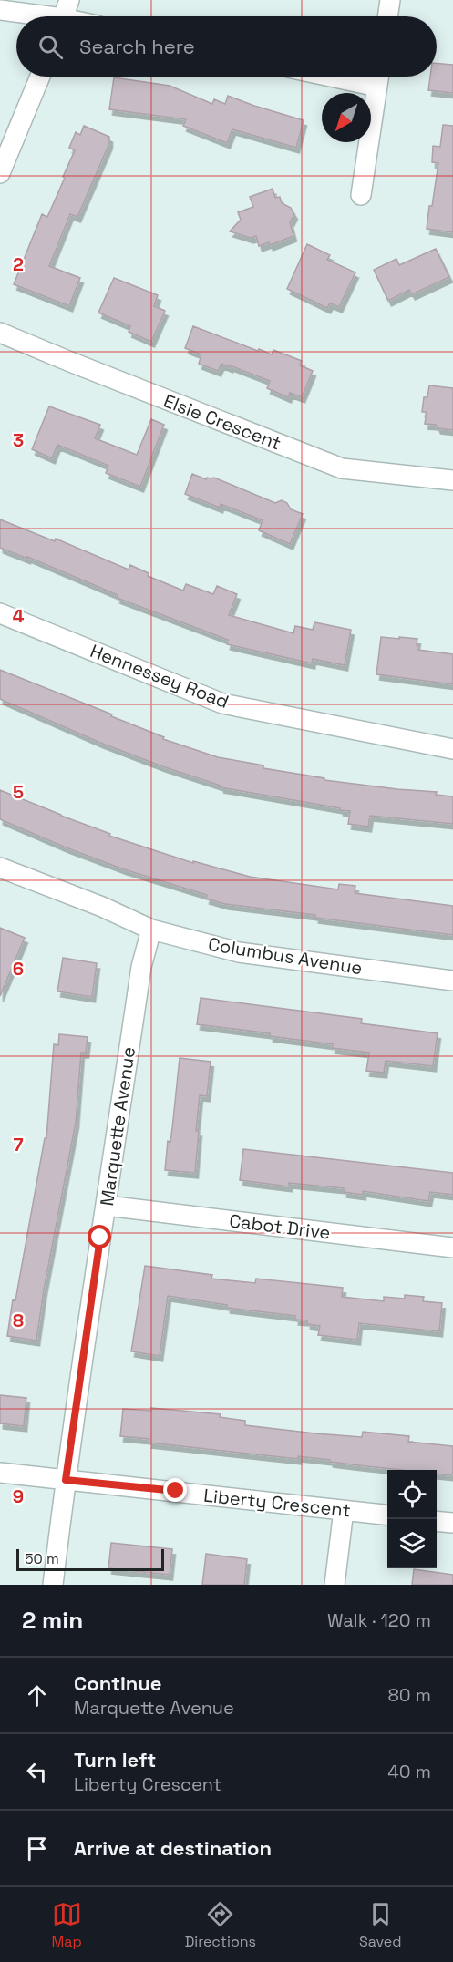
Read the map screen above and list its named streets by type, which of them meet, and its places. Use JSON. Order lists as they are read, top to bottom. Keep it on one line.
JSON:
{"streets":{"street":["Elsie Crescent","Hennessey Road","Columbus Avenue","Marquette Avenue","Cabot Drive","Liberty Crescent"]},"crossings":[["Columbus Avenue","Marquette Avenue"],["Marquette Avenue","Cabot Drive"],["Marquette Avenue","Liberty Crescent"]],"scale_bar":"50 m","north":"bottom left","page":{"search":"Search here","scale":"50 m","heading":["2 min","Walk · 120 m"],"list":[["Continue","Marquette Avenue","80 m"],["Turn left","Liberty Crescent","40 m"],"Arrive at destination"],"nav":["Map","Directions","Saved"]},"grid":{"rows":["2","3","4","5","6","7","8","9"]}}
